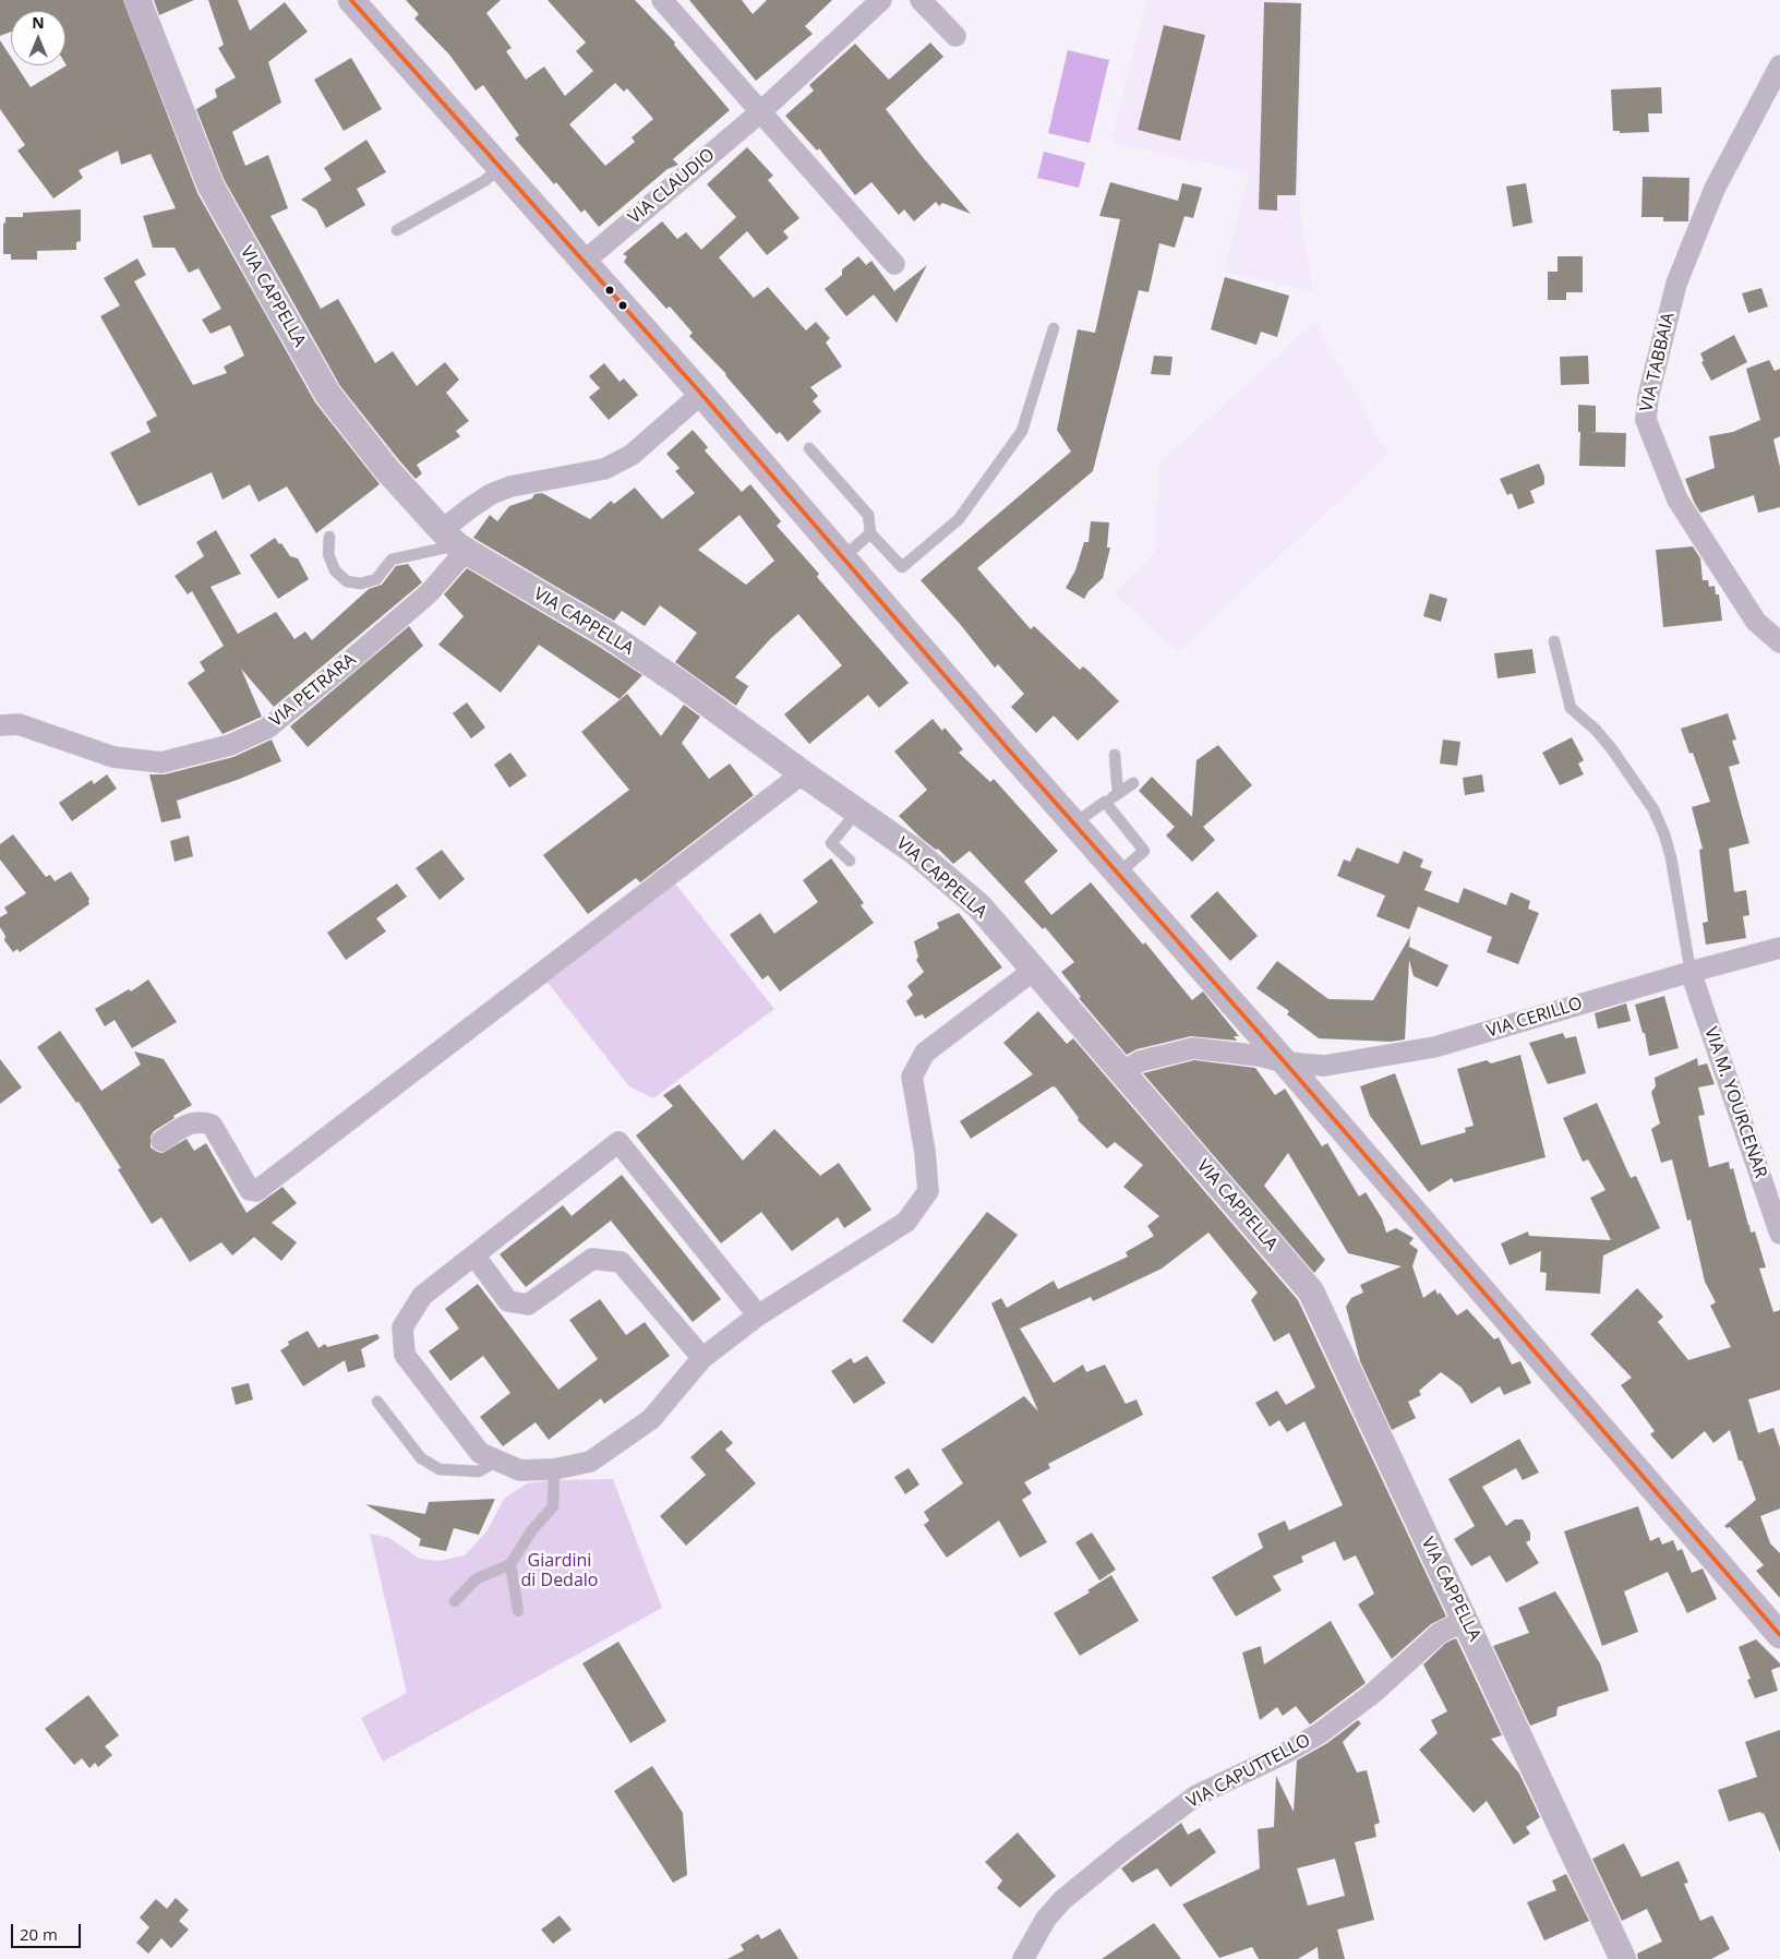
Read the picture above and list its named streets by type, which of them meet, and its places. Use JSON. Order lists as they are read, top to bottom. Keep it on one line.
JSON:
{"streets":{"street":["VIA CLAUDIO","VIA CAPPELLA","VIA TABBAIA","VIA PETRARA","VIA CERILLO","VIA M. YOURCENAR","VIA CAPUTTELLO"]},"crossings":[["VIA CAPPELLA","VIA PETRARA"],["VIA CAPPELLA","VIA CERILLO"],["VIA CAPPELLA","VIA CAPUTTELLO"],["VIA CERILLO","VIA M. YOURCENAR"]],"parks":["Giardini di Dedalo"],"scale_bar":"20 m","north":"top"}
